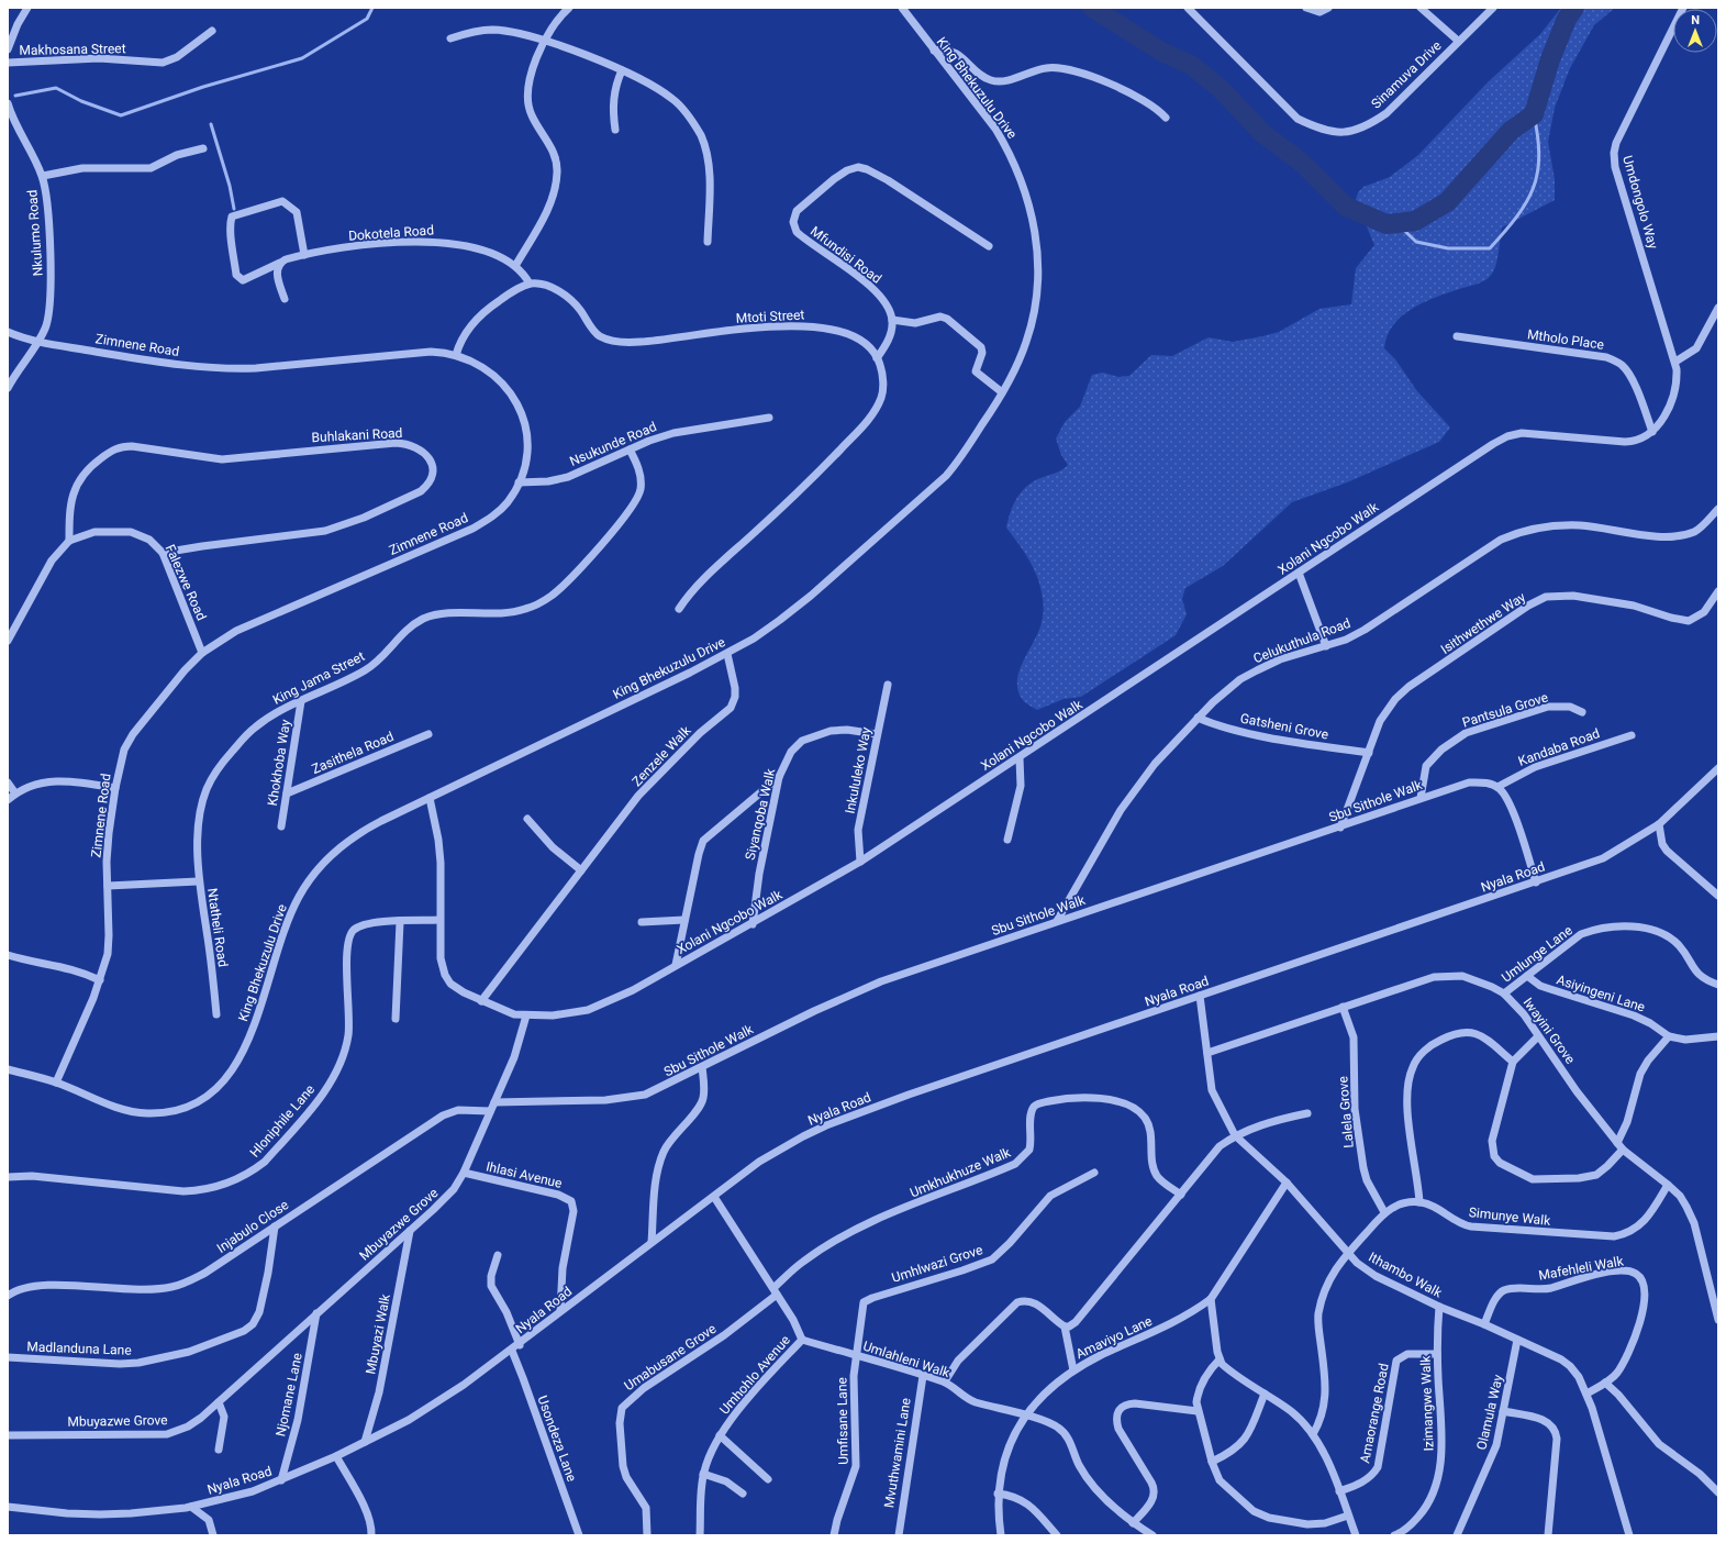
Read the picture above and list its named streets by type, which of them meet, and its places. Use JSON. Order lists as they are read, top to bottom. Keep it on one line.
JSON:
{"streets":{"street":["Makhosana Street","Sinamuva Drive","King Bhekuzulu Drive","Umdongolo Way","Nkulumo Road","Dokotela Road","Mfundisi Road","Mtoti Street","Mtholo Place","Zimnene Road","Buhlakani Road","Nsukunde Road","Xolani Ngcobo Walk","Falezwe Road","Isithwethwe Way","Celukuthula Road","King Jama Street","Pantsula Grove","Gatsheni Grove","Kandaba Road","Zasithela Road","Zenzele Walk","Khokhoba Way","Inkululeko Way","Sbu Sithole Walk","Siyanqoba Walk","Nyala Road","Ntatheli Road","Umlunge Lane","Asiyingeni Lane","Iwayini Grove","Lalela Grove","Hloniphile Lane","Umkhukhuze Walk","Ihlasi Avenue","Simunye Walk","Mbuyazwe Grove","Injabulo Close","Umhlwazi Grove","Mafehleli Walk","Ithambo Walk","Mbuyazi Walk","Amaviyo Lane","Madlanduna Lane","Umabusane Grove","Umlahleni Walk","Umhohlo Avenue","Njomane Lane","Izimangwe Walk","Olamula Way","Amaorange Road","Umfisane Lane","Usondeza Lane","Mvuthwamini Lane"]},"crossings":[["King Bhekuzulu Drive","Zimnene Road"],["King Bhekuzulu Drive","Xolani Ngcobo Walk"],["King Bhekuzulu Drive","Zenzele Walk"],["Umdongolo Way","Xolani Ngcobo Walk"],["Nkulumo Road","Zimnene Road"],["Dokotela Road","Mtoti Street"],["Mtholo Place","Xolani Ngcobo Walk"],["Zimnene Road","Nsukunde Road"],["Zimnene Road","Falezwe Road"],["Zimnene Road","Ntatheli Road"],["Buhlakani Road","Falezwe Road"],["Nsukunde Road","King Jama Street"],["Xolani Ngcobo Walk","Zenzele Walk"],["Xolani Ngcobo Walk","Inkululeko Way"],["Xolani Ngcobo Walk","Siyanqoba Walk"],["Xolani Ngcobo Walk","Hloniphile Lane"],["Xolani Ngcobo Walk","Mbuyazwe Grove"],["Isithwethwe Way","Gatsheni Grove"],["Isithwethwe Way","Sbu Sithole Walk"],["Celukuthula Road","Gatsheni Grove"],["Celukuthula Road","Sbu Sithole Walk"],["King Jama Street","Khokhoba Way"],["King Jama Street","Ntatheli Road"],["Pantsula Grove","Sbu Sithole Walk"],["Kandaba Road","Sbu Sithole Walk"],["Zasithela Road","Khokhoba Way"],["Inkululeko Way","Siyanqoba Walk"],["Sbu Sithole Walk","Mbuyazwe Grove"],["Nyala Road","Ihlasi Avenue"],["Nyala Road","Ithambo Walk"],["Nyala Road","Mbuyazi Walk"],["Nyala Road","Umhohlo Avenue"],["Nyala Road","Njomane Lane"],["Nyala Road","Usondeza Lane"],["Umlunge Lane","Asiyingeni Lane"],["Umlunge Lane","Iwayini Grove"],["Iwayini Grove","Lalela Grove"],["Iwayini Grove","Simunye Walk"],["Iwayini Grove","Ithambo Walk"],["Umkhukhuze Walk","Umabusane Grove"],["Umkhukhuze Walk","Umhohlo Avenue"],["Ihlasi Avenue","Mbuyazwe Grove"],["Mbuyazwe Grove","Injabulo Close"],["Mbuyazwe Grove","Mbuyazi Walk"],["Mbuyazwe Grove","Njomane Lane"],["Injabulo Close","Madlanduna Lane"],["Umhlwazi Grove","Umlahleni Walk"],["Umhlwazi Grove","Umfisane Lane"],["Mafehleli Walk","Ithambo Walk"],["Ithambo Walk","Amaviyo Lane"],["Ithambo Walk","Izimangwe Walk"],["Ithambo Walk","Olamula Way"],["Amaviyo Lane","Umlahleni Walk"],["Umabusane Grove","Umhohlo Avenue"],["Umlahleni Walk","Umhohlo Avenue"],["Umlahleni Walk","Umfisane Lane"],["Umlahleni Walk","Mvuthwamini Lane"],["Izimangwe Walk","Amaorange Road"]],"north":"top"}
